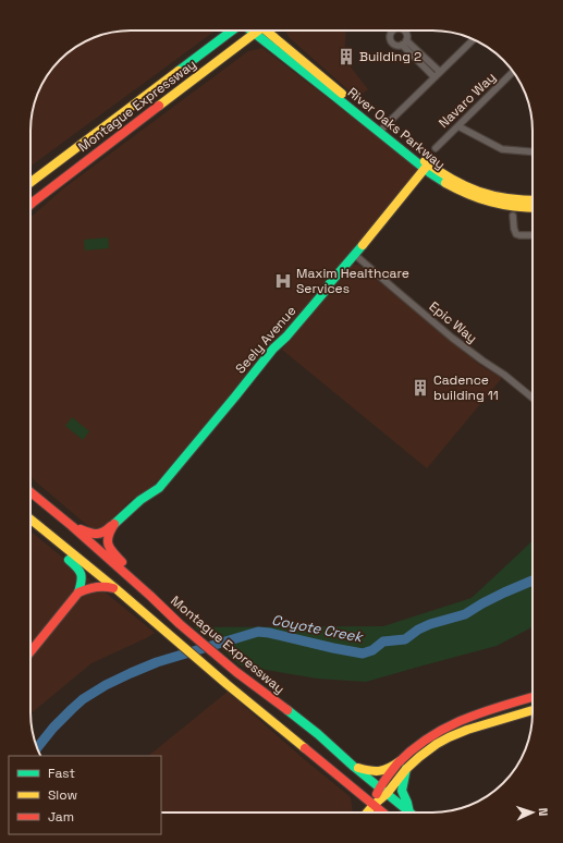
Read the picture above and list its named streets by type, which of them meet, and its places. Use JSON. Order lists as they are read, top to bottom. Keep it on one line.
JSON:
{"streets":{"main road":["Montague Expressway","River Oaks Parkway","Seely Avenue"],"street":["Navaro Way","Epic Way"]},"crossings":[["Montague Expressway","River Oaks Parkway"],["Montague Expressway","Seely Avenue"],["River Oaks Parkway","Seely Avenue"],["Epic Way","Seely Avenue"]],"water":["Coyote Creek"],"places":{"building":["Building 2","Cadence building 11"],"hospital":["Maxim Healthcare Services"]},"legend":["Fast","Slow","Jam"],"north":"right"}
